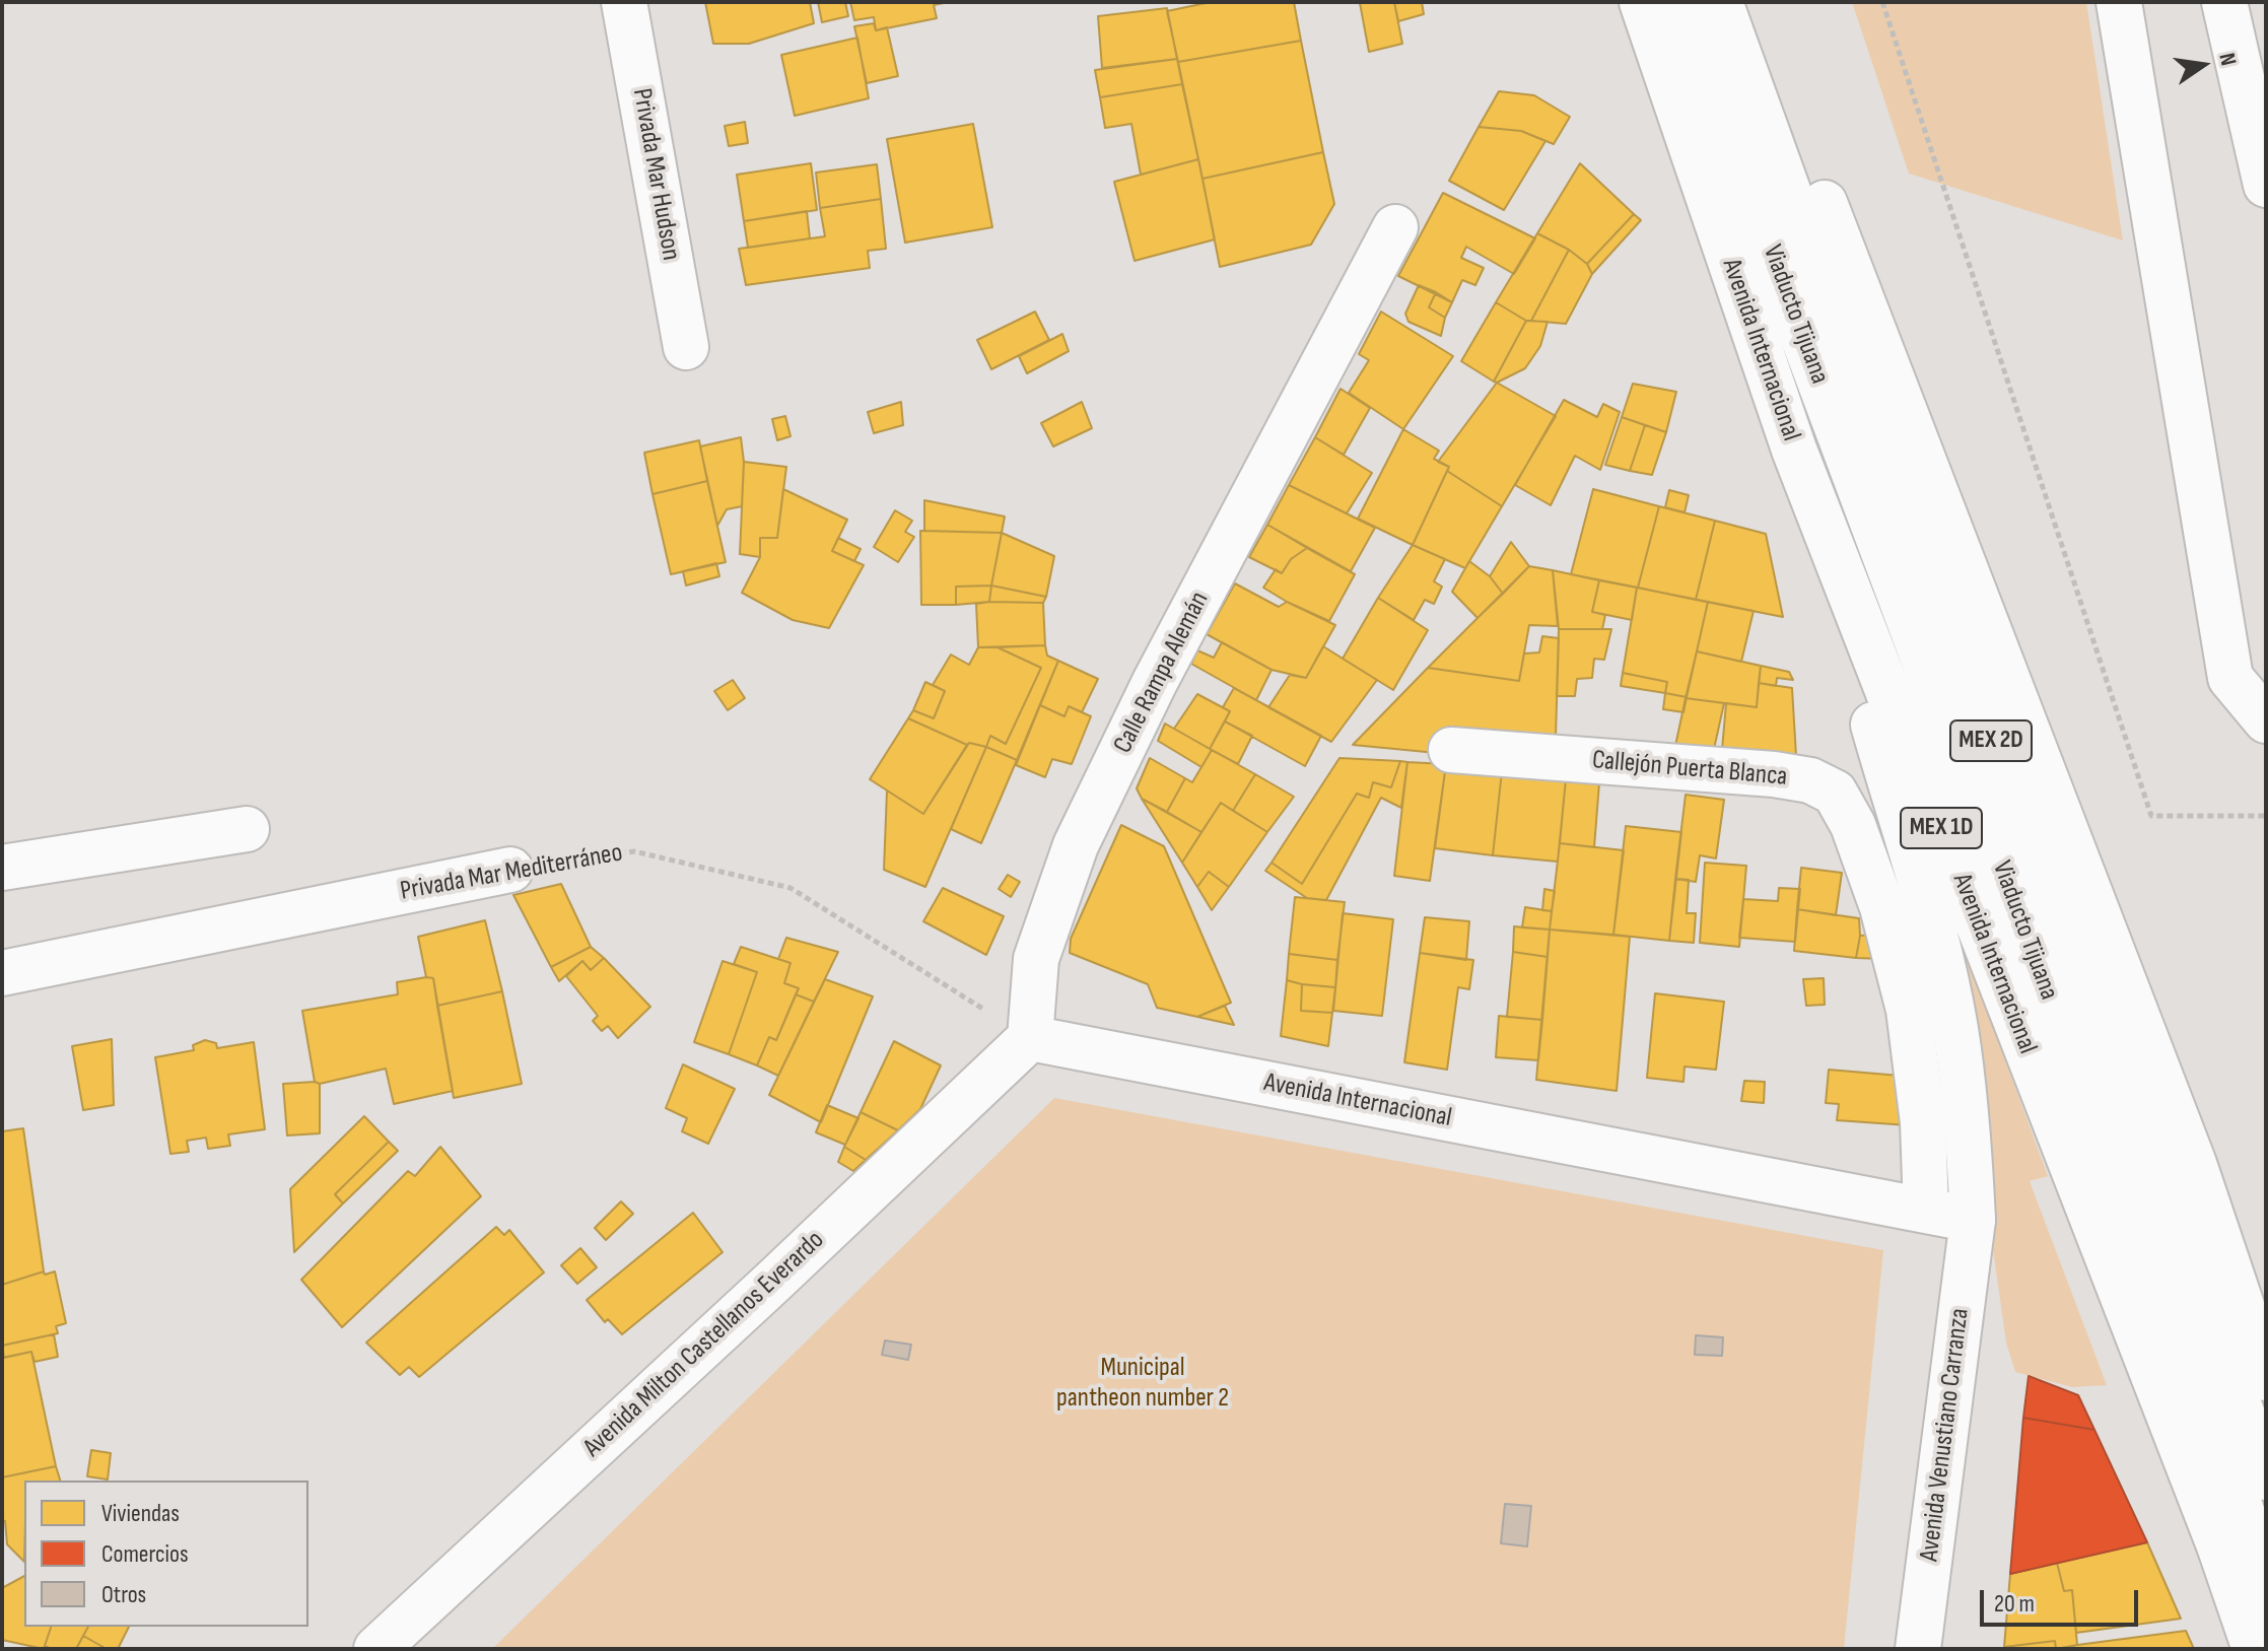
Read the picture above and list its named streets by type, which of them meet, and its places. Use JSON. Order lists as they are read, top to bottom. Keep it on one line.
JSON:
{"streets":{"main road":["Privada Mar Hudson","Viaducto Tijuana","Avenida Internacional","Calle Rampa Alemán","MEX 2D","Callejón Puerta Blanca","MEX 1D","Privada Mar Mediterráneo","Avenida Milton Castellanos Everardo","Avenida Venustiano Carranza"]},"crossings":[["Avenida Internacional","Calle Rampa Alemán"],["Avenida Internacional","Callejón Puerta Blanca"],["Avenida Internacional","Privada Mar Mediterráneo"],["Avenida Internacional","Avenida Milton Castellanos Everardo"],["Avenida Internacional","Avenida Venustiano Carranza"],["Calle Rampa Alemán","Privada Mar Mediterráneo"],["Calle Rampa Alemán","Avenida Milton Castellanos Everardo"],["Privada Mar Mediterráneo","Avenida Milton Castellanos Everardo"]],"parks":["Municipal pantheon number 2"],"legend":["Viviendas","Comercios","Otros"],"scale_bar":"20 m","north":"right"}
